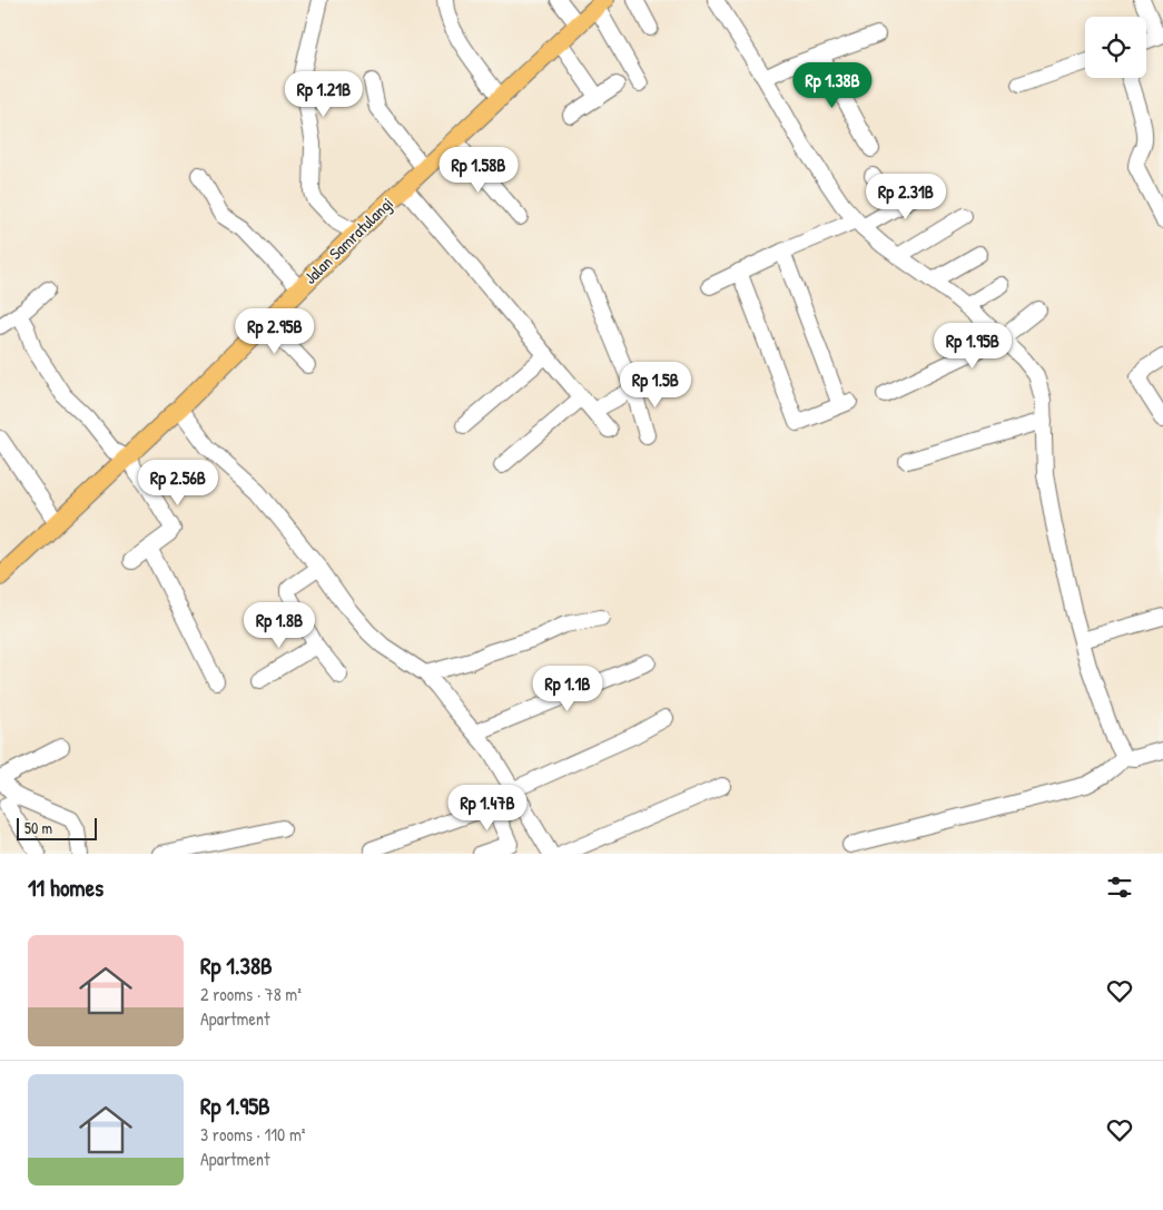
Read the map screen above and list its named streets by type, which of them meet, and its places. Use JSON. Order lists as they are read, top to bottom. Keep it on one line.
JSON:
{"streets":{"main road":["Jalan Samratulangi"]},"scale_bar":"50 m","page":{"price":["Rp 1.38B","Rp 1.21B","Rp 1.58B","Rp 2.31B","Rp 2.95B","Rp 1.95B","Rp 1.5B","Rp 2.56B","Rp 1.8B","Rp 1.1B","Rp 1.47B"],"scale":"50 m","heading":"11 homes","list":[{"name":"Rp 1.38B","note":"2 rooms · 78 m² · Apartment"},{"name":"Rp 1.95B","note":"3 rooms · 110 m² · Apartment"}]}}
